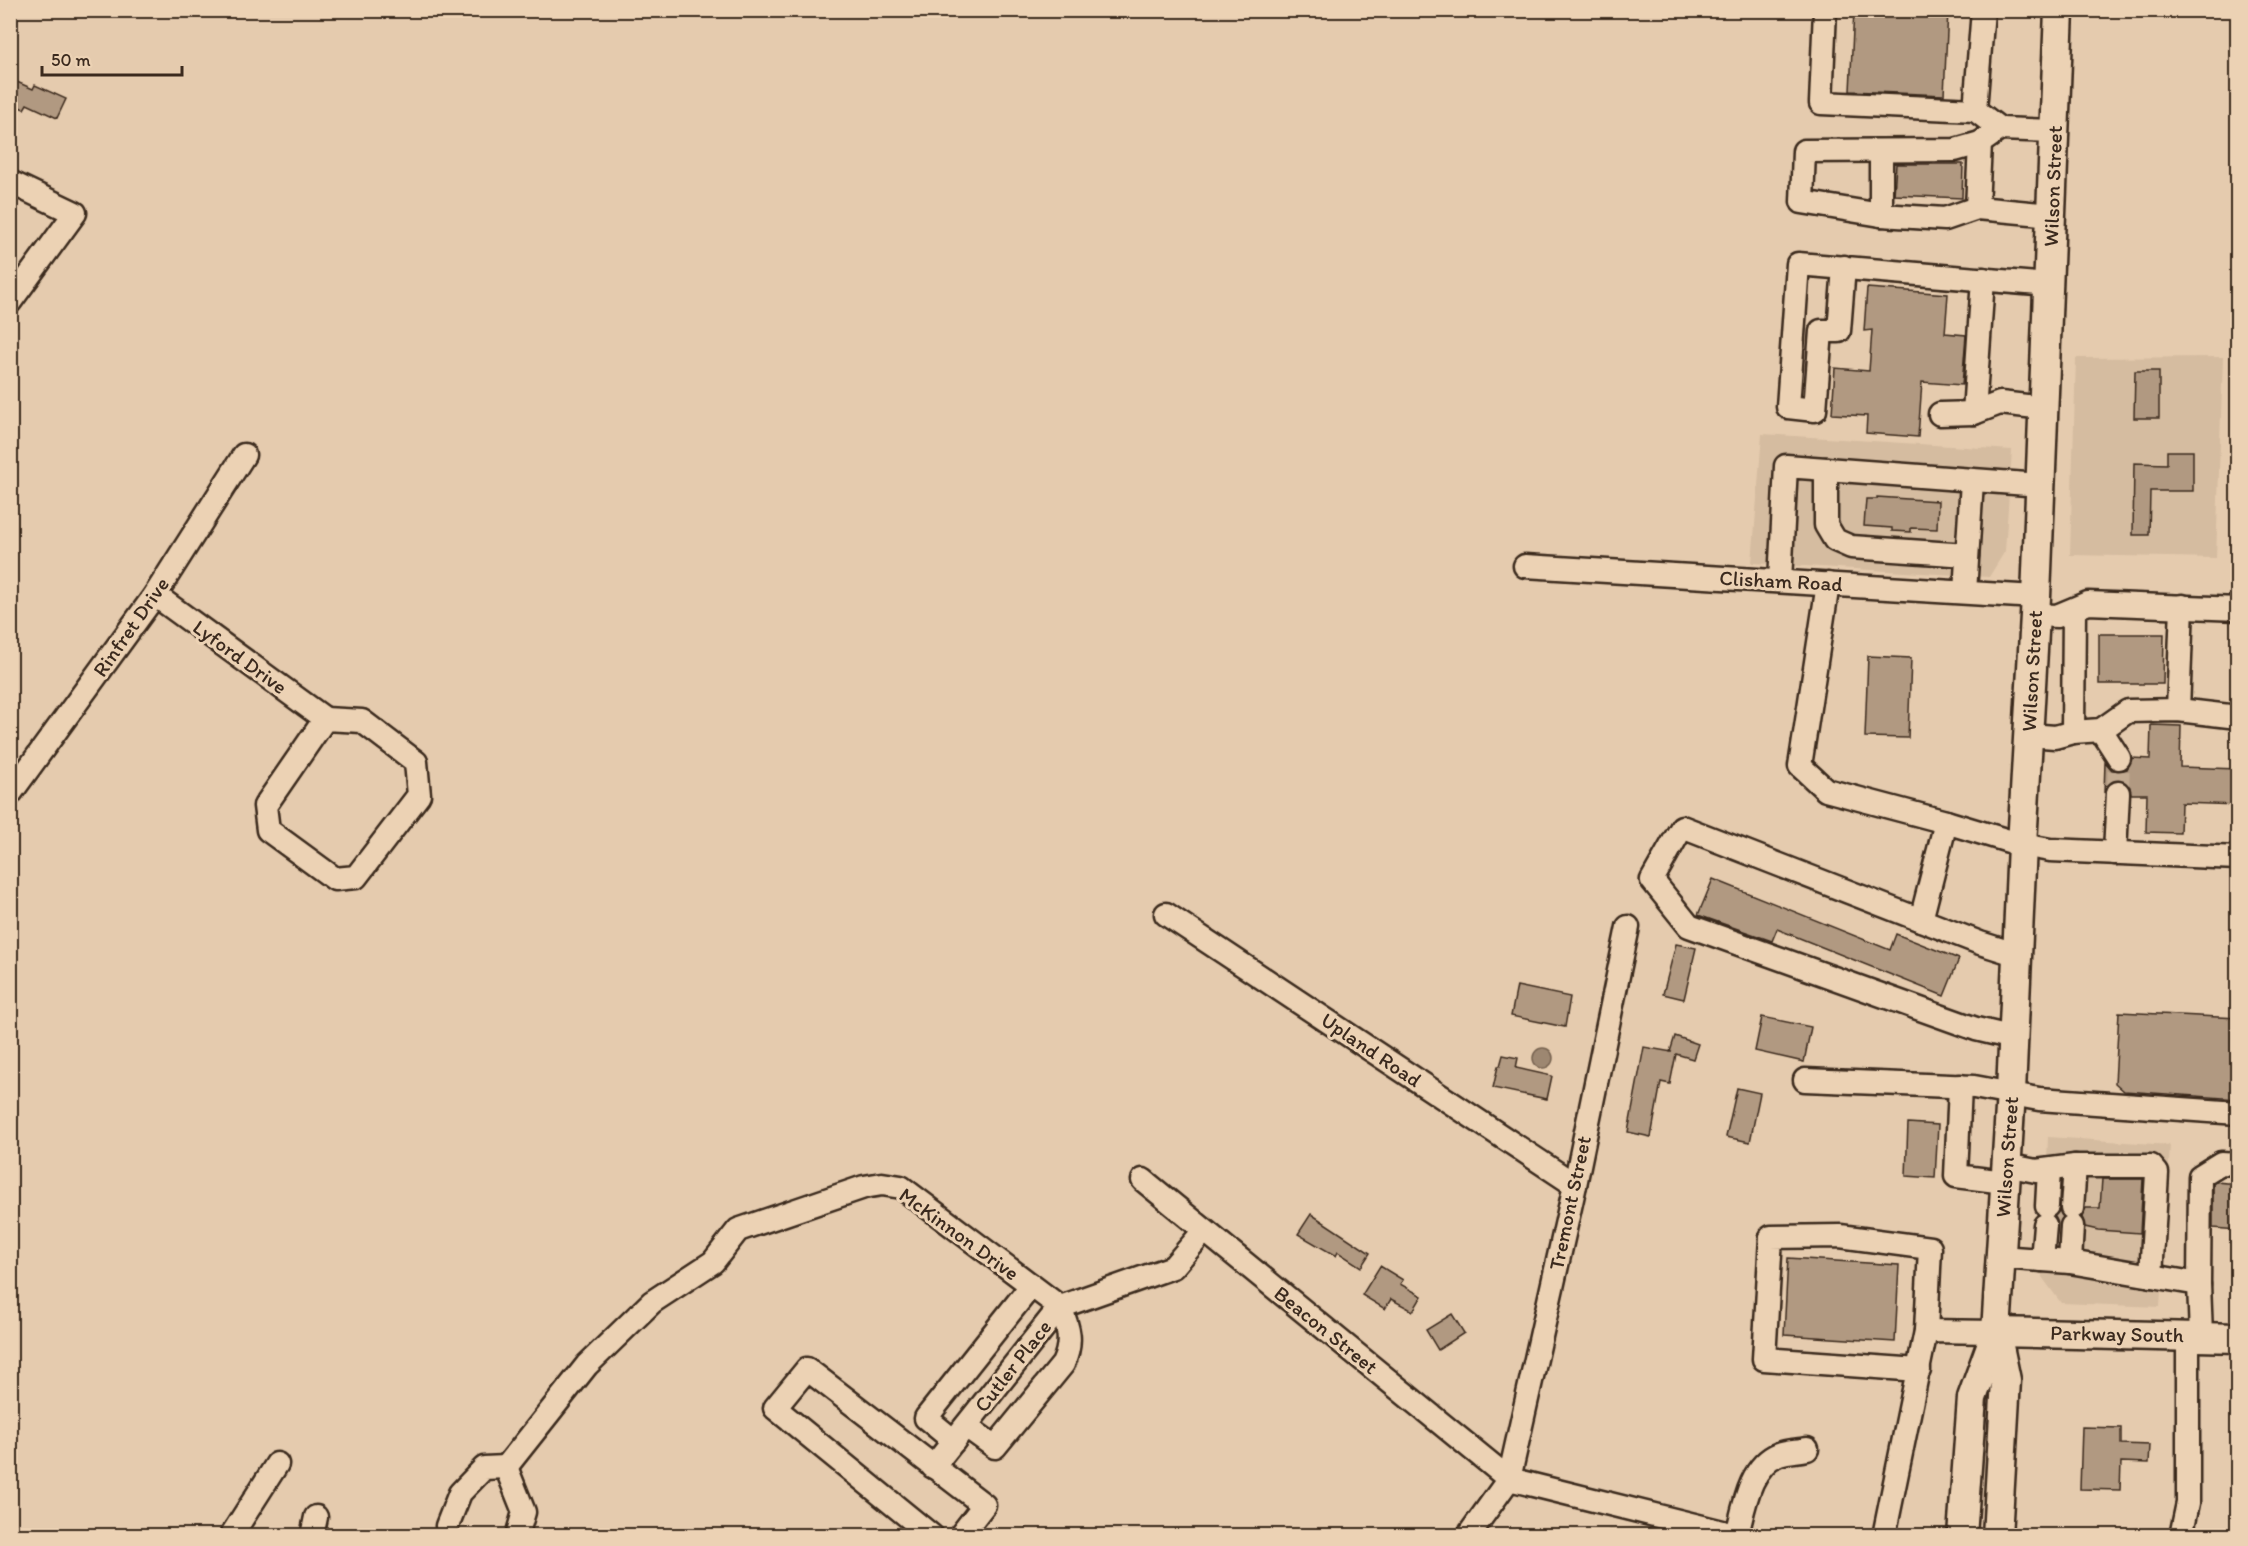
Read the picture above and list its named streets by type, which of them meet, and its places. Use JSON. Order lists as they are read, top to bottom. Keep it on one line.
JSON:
{"streets":{"main road":["Wilson Street","Parkway South"],"street":["Clisham Road","Rinfret Drive","Lyford Drive","Upland Road","Tremont Street","McKinnon Drive","Beacon Street","Cutler Place"]},"crossings":[["Wilson Street","Clisham Road"],["Wilson Street","Parkway South"],["Rinfret Drive","Lyford Drive"],["Upland Road","Tremont Street"],["Tremont Street","Beacon Street"],["McKinnon Drive","Cutler Place"]],"scale_bar":"50 m"}
